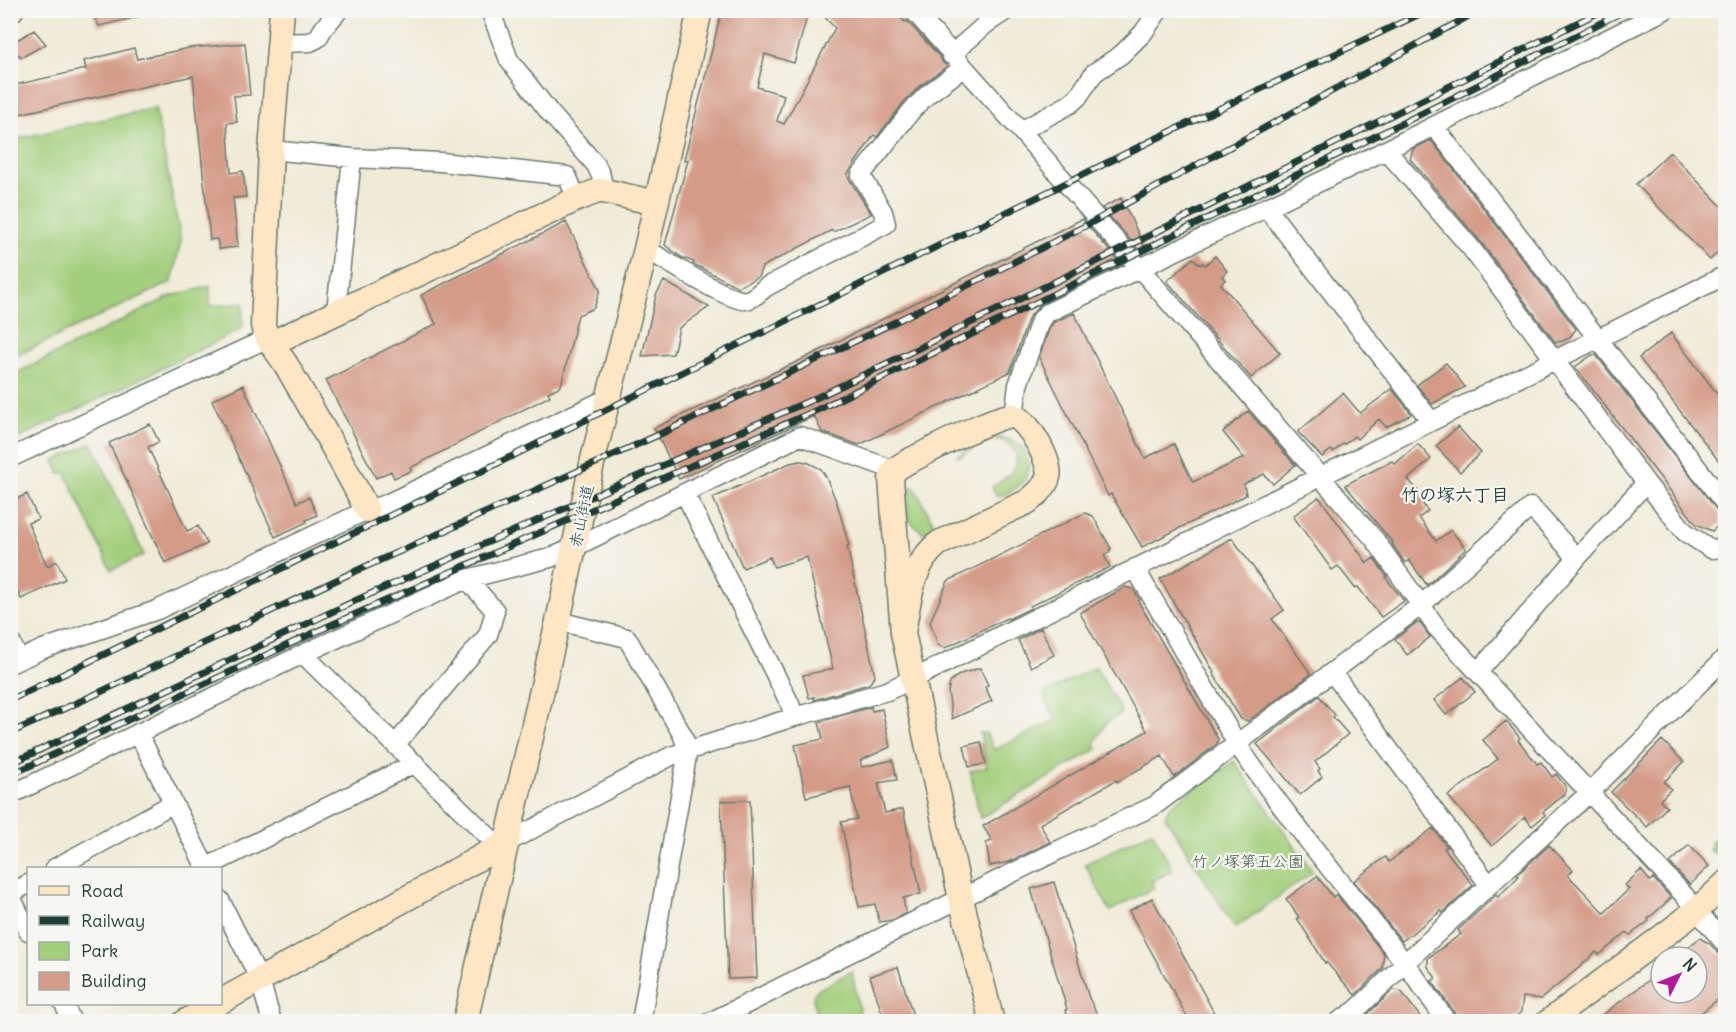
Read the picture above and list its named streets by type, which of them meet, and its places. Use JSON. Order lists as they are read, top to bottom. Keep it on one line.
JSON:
{"streets":{"street":["赤山街道"]},"districts":["竹の塚六丁目"],"parks":["竹ノ塚第五公園"],"legend":["Road","Railway","Park","Building"],"north":"top right"}
